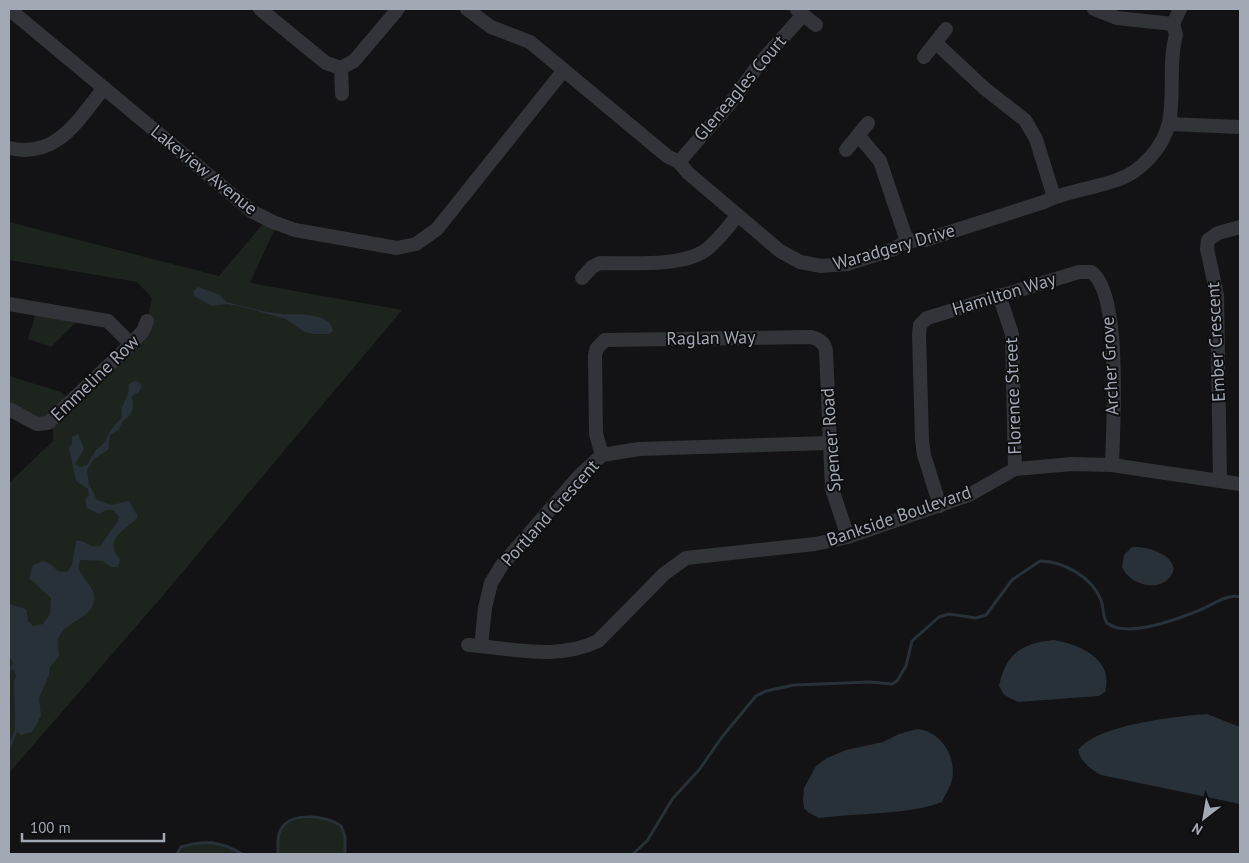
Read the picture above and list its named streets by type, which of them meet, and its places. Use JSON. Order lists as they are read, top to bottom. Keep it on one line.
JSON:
{"streets":{"street":["Gleneagles Court","Lakeview Avenue","Waradgery Drive","Hamilton Way","Raglan Way","Ember Crescent","Archer Grove","Emmeline Row","Florence Street","Spencer Road","Portland Crescent","Bankside Boulevard"]},"crossings":[["Gleneagles Court","Waradgery Drive"],["Lakeview Avenue","Waradgery Drive"],["Hamilton Way","Archer Grove"],["Hamilton Way","Florence Street"],["Hamilton Way","Bankside Boulevard"],["Raglan Way","Spencer Road"],["Raglan Way","Portland Crescent"],["Ember Crescent","Bankside Boulevard"],["Archer Grove","Bankside Boulevard"],["Florence Street","Bankside Boulevard"],["Spencer Road","Portland Crescent"],["Spencer Road","Bankside Boulevard"],["Portland Crescent","Bankside Boulevard"]],"scale_bar":"100 m","north":"bottom left"}
